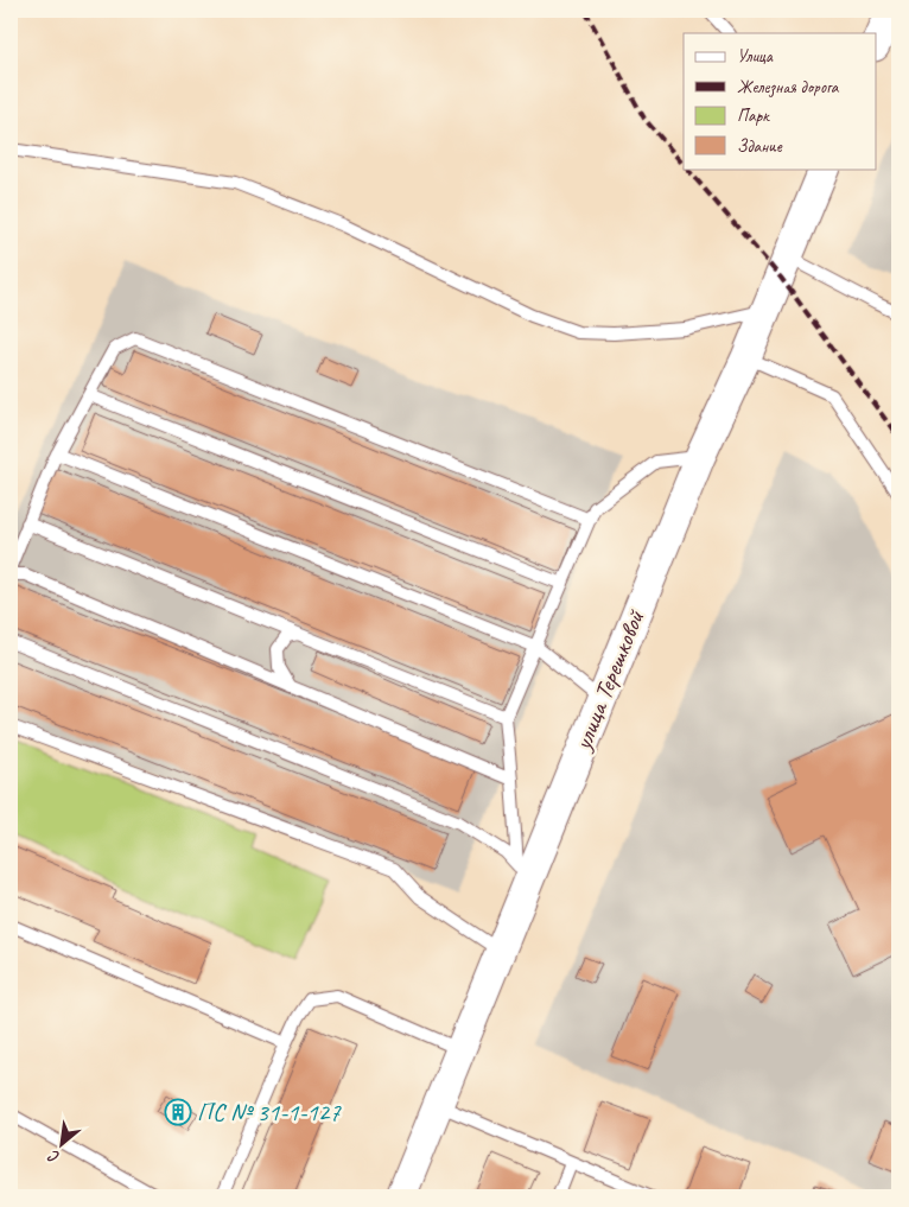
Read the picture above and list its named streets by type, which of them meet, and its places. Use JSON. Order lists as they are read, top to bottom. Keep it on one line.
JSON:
{"streets":{"street":["улица Терешковой"]},"places":{"building":["ПС № 31-1-127"]},"legend":["Улица","Железная дорога","Парк","Здание"],"north":"bottom left"}
